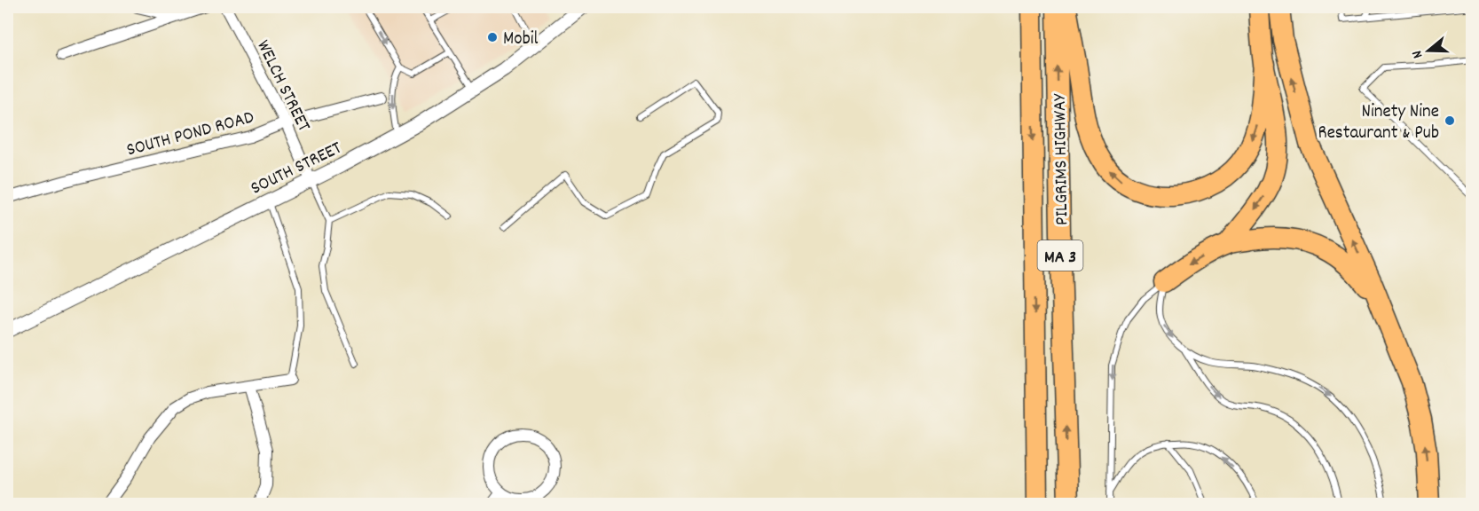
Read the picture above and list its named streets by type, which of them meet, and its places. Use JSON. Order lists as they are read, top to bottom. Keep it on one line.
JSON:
{"streets":{"highway":["PILGRIMS HIGHWAY","MA 3"],"street":["WELCH STREET","SOUTH POND ROAD","SOUTH STREET"]},"crossings":[["WELCH STREET","SOUTH POND ROAD"],["WELCH STREET","SOUTH STREET"]],"places":["Mobil","Ninety Nine Restaurant & Pub"],"north":"left"}
